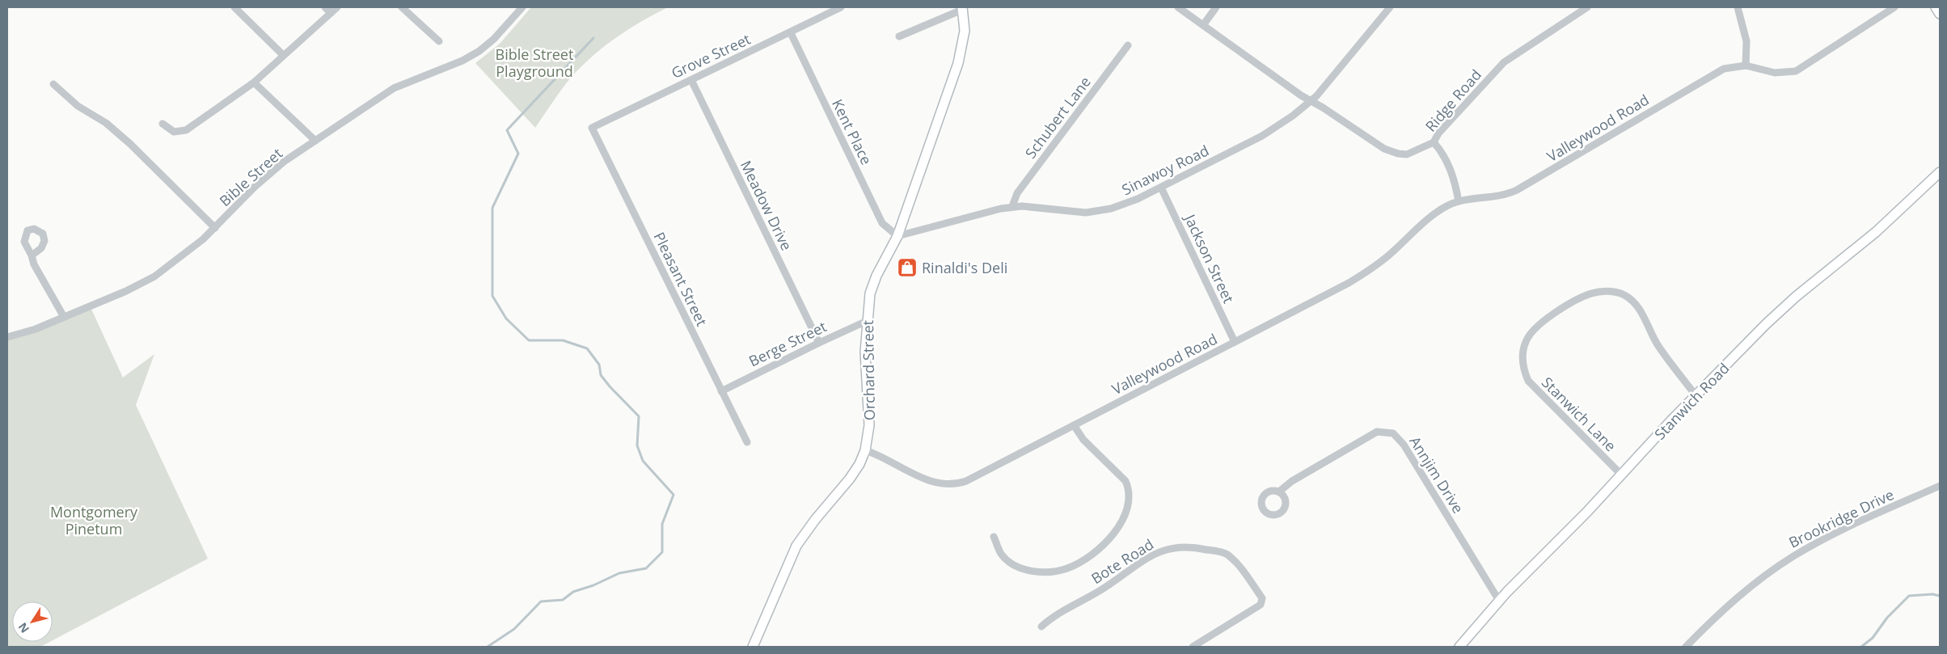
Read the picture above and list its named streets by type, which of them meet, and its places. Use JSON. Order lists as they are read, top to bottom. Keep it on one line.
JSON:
{"streets":{"street":["Grove Street","Ridge Road","Schubert Lane","Valleywood Road","Kent Place","Sinawoy Road","Bible Street","Meadow Drive","Jackson Street","Pleasant Street","Berge Street","Orchard Street","Stanwich Road","Stanwich Lane","Annjim Drive","Brookridge Drive","Bote Road"]},"crossings":[["Grove Street","Kent Place"],["Grove Street","Meadow Drive"],["Grove Street","Pleasant Street"],["Ridge Road","Sinawoy Road"],["Schubert Lane","Sinawoy Road"],["Valleywood Road","Jackson Street"],["Valleywood Road","Orchard Street"],["Kent Place","Sinawoy Road"],["Kent Place","Orchard Street"],["Sinawoy Road","Jackson Street"],["Sinawoy Road","Orchard Street"],["Meadow Drive","Berge Street"],["Pleasant Street","Berge Street"],["Berge Street","Orchard Street"],["Stanwich Road","Stanwich Lane"],["Stanwich Road","Annjim Drive"]],"parks":["Bible Street Playground","Montgomery Pinetum"],"places":{"shop":["Rinaldi's Deli"]},"north":"bottom left"}
